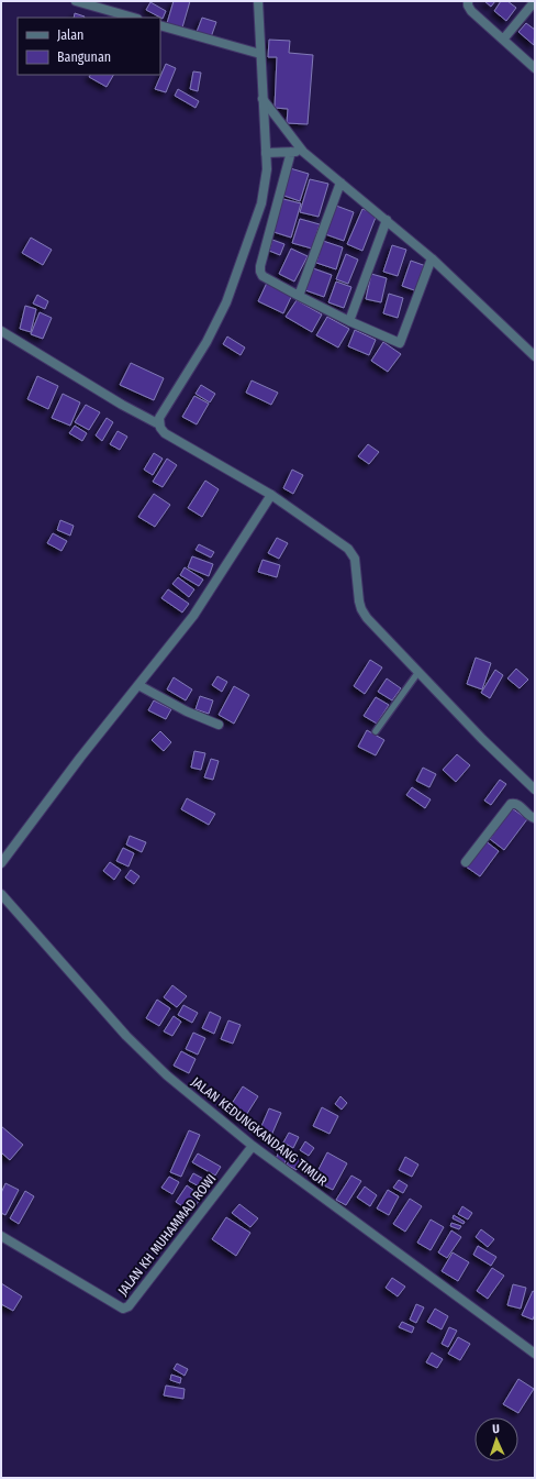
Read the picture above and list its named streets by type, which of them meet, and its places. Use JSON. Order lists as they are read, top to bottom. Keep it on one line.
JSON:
{"streets":{"street":["JALAN KEDUNGKANDANG TIMUR","JALAN KH MUHAMMAD ROWI"]},"crossings":[["JALAN KEDUNGKANDANG TIMUR","JALAN KH MUHAMMAD ROWI"]],"legend":["Jalan","Bangunan"],"north":"top"}
